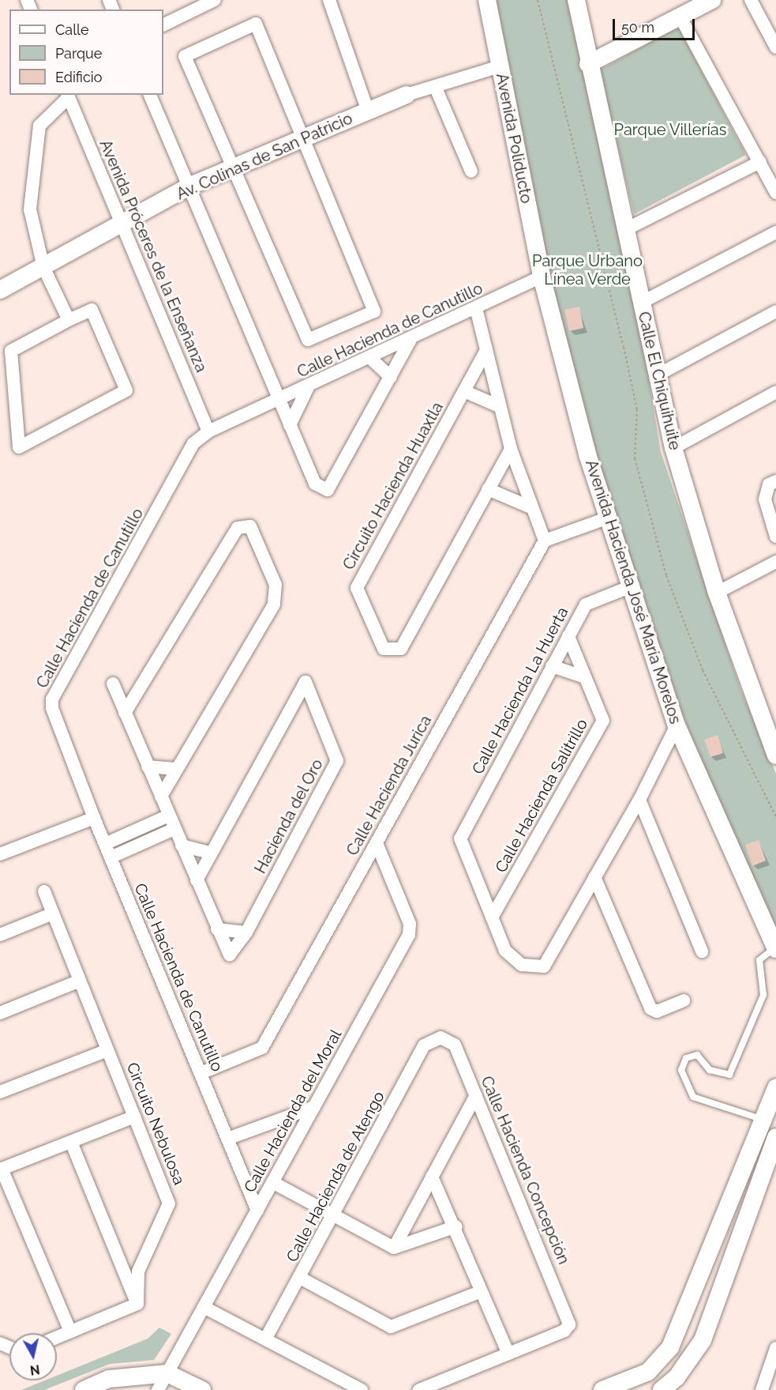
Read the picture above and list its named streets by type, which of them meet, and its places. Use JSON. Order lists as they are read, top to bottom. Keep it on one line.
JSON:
{"streets":{"main road":["Avenida Poliducto","Av. Colinas de San Patricio","Calle El Chiquihuite","Avenida Hacienda José María Morelos"],"street":["Avenida Próceres de la Enseñanza","Calle Hacienda de Canutillo","Circuito Hacienda Huaxtla","Calle Hacienda La Huerta","Calle Hacienda Jurica","Calle Hacienda Salitrillo","Hacienda del Oro","Calle Hacienda del Moral","Circuito Nebulosa","Calle Hacienda Concepción","Calle Hacienda de Atengo"]},"crossings":[["Avenida Poliducto","Calle Hacienda de Canutillo"],["Avenida Poliducto","Avenida Hacienda José María Morelos"],["Av. Colinas de San Patricio","Avenida Próceres de la Enseñanza"],["Avenida Próceres de la Enseñanza","Calle Hacienda de Canutillo"],["Calle Hacienda de Canutillo","Avenida Hacienda José María Morelos"],["Calle Hacienda de Canutillo","Calle Hacienda Jurica"],["Calle Hacienda de Canutillo","Calle Hacienda del Moral"],["Avenida Hacienda José María Morelos","Calle Hacienda La Huerta"],["Calle Hacienda La Huerta","Calle Hacienda Salitrillo"],["Calle Hacienda Jurica","Calle Hacienda del Moral"],["Calle Hacienda Concepción","Calle Hacienda de Atengo"]],"parks":["Parque Villerías","Parque Urbano Línea Verde"],"legend":["Calle","Parque","Edificio"],"scale_bar":"50 m","north":"bottom"}
